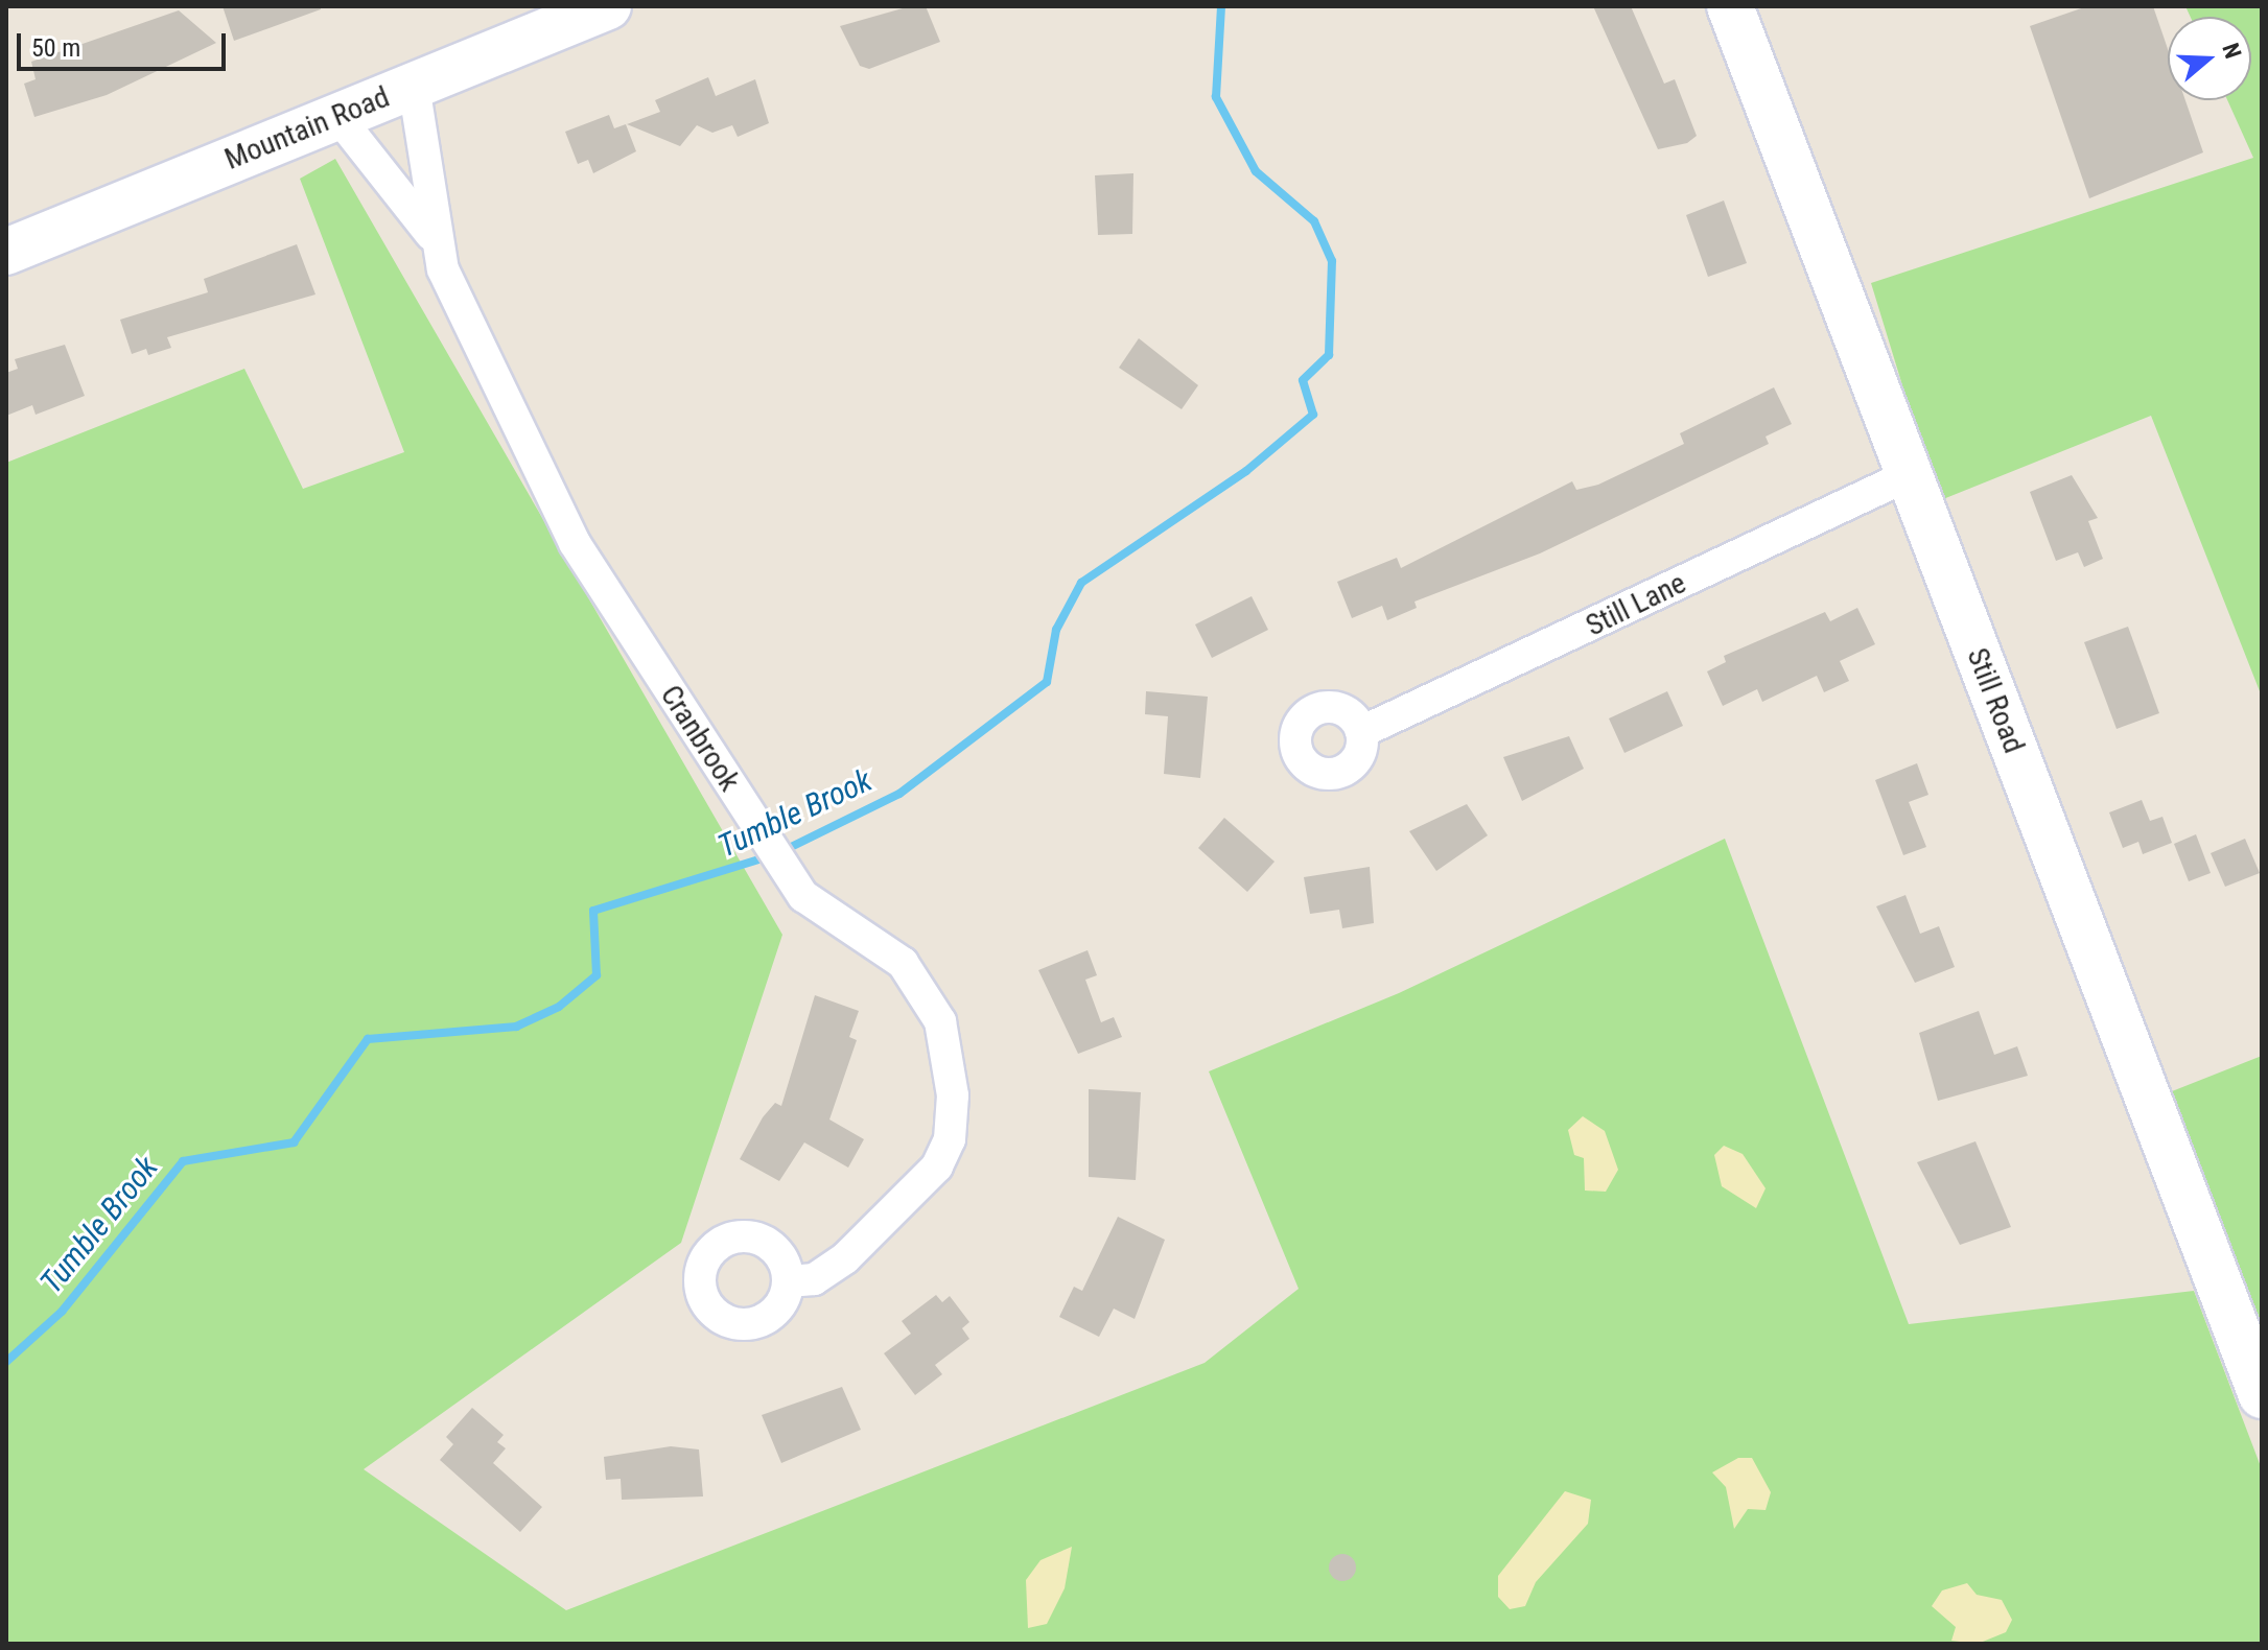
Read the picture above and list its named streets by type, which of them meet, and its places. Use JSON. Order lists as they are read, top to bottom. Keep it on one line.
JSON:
{"streets":{"street":["Mountain Road","Still Lane","Still Road","Cranbrook"]},"crossings":[["Mountain Road","Cranbrook"],["Still Lane","Still Road"]],"water":["Tumble Brook"],"scale_bar":"50 m","north":"right"}
